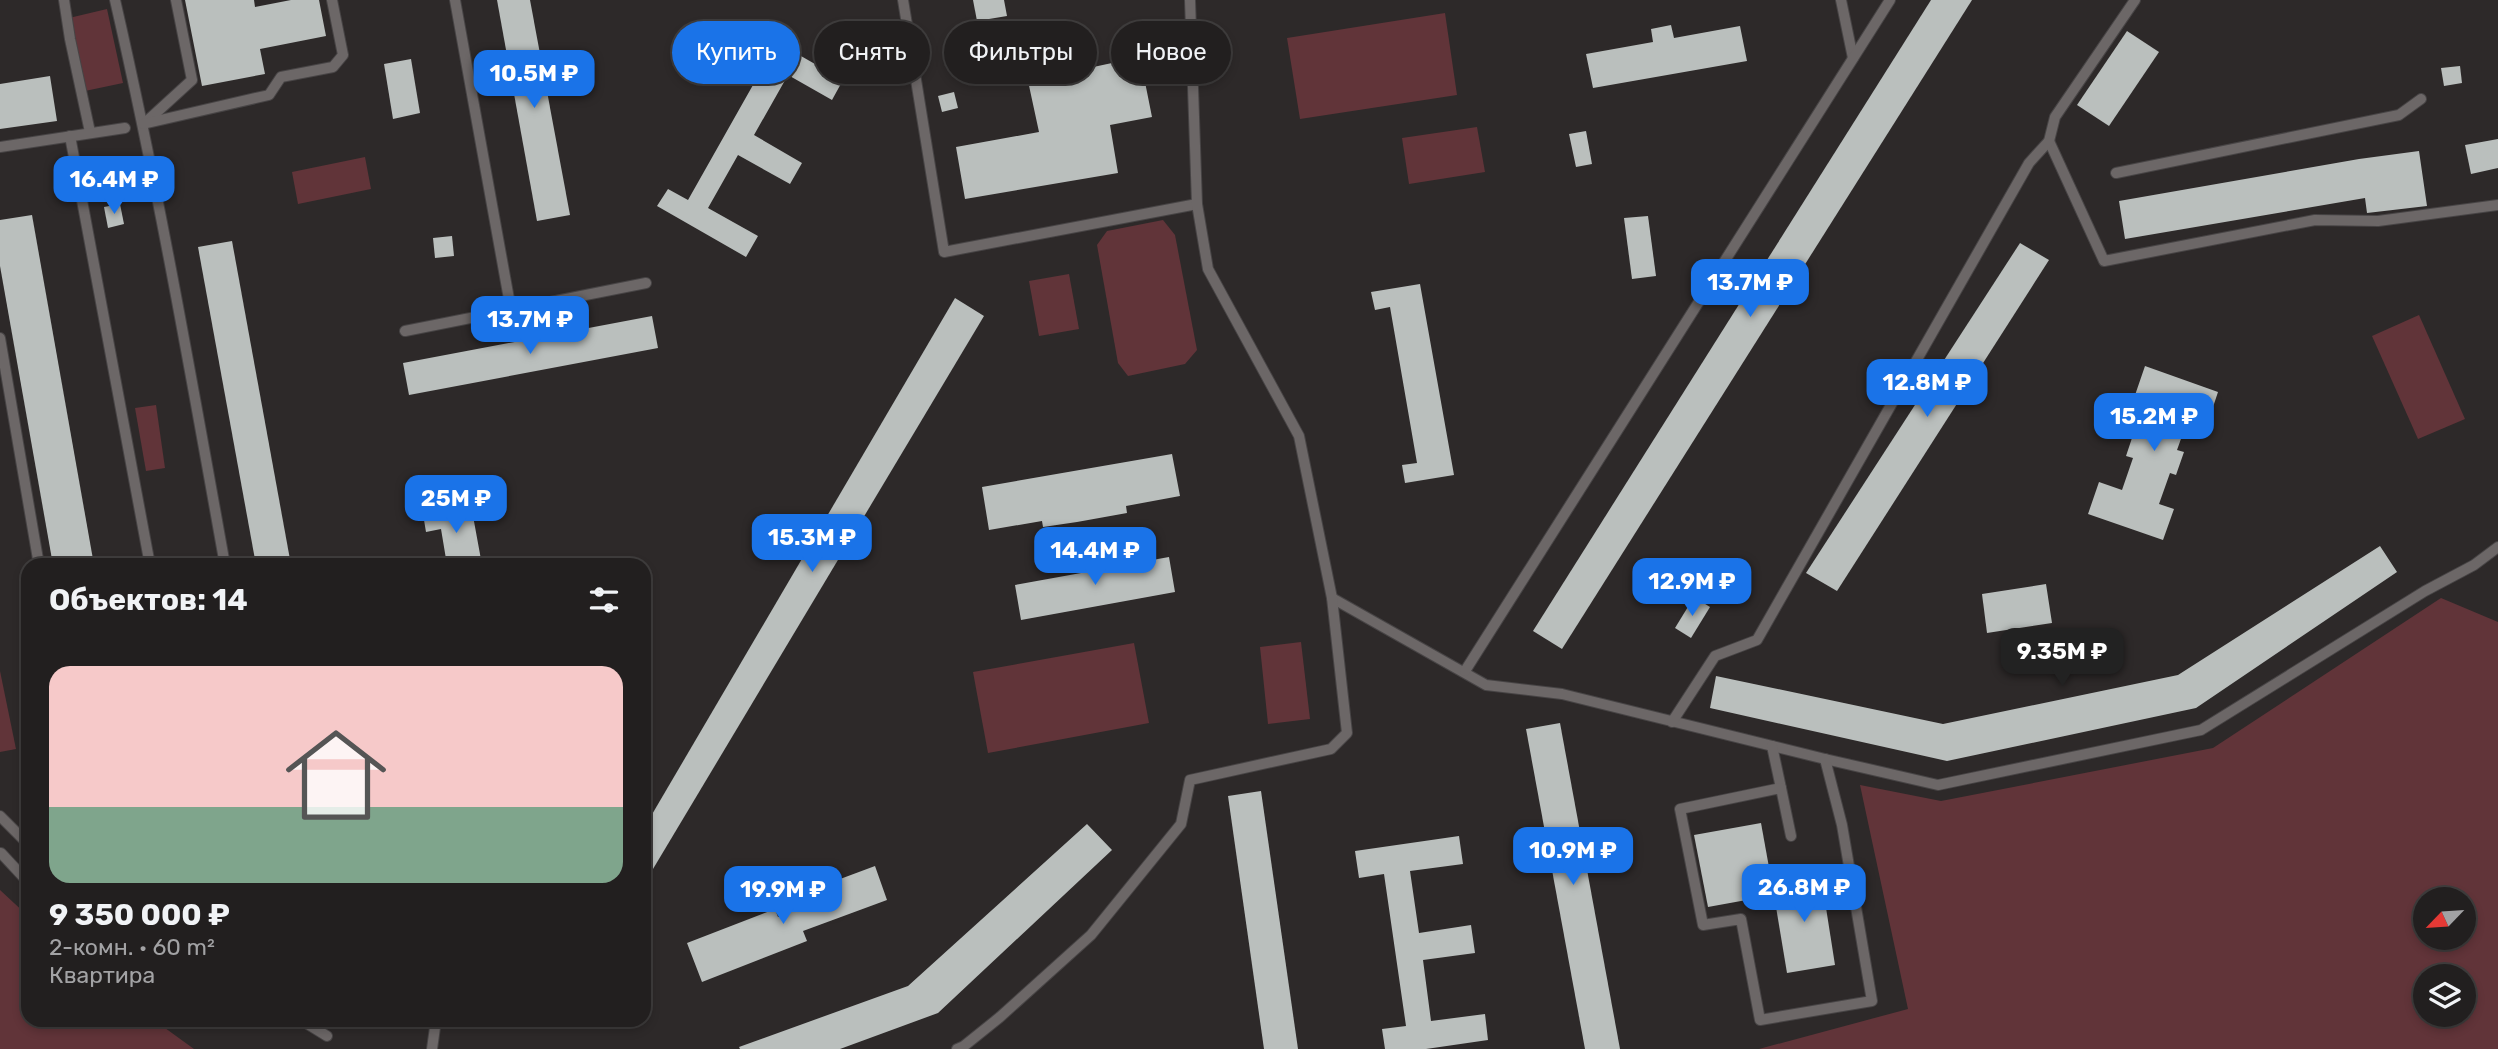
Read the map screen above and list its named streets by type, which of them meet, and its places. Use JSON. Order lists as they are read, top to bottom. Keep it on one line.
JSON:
{"north":"bottom left","page":{"chip":["Купить","Снять","Фильтры","Новое"],"price":["10.5M ₽","16.4M ₽","13.7M ₽","13.7M ₽","12.8M ₽","15.2M ₽","25M ₽","15.3M ₽","14.4M ₽","12.9M ₽","9.35M ₽","10.9M ₽","26.8M ₽","19.9M ₽"],"heading":"Объектов: 14","list":[{"name":"9 350 000 ₽","note":"2-комн. · 60 m² · Квартира"}]}}
